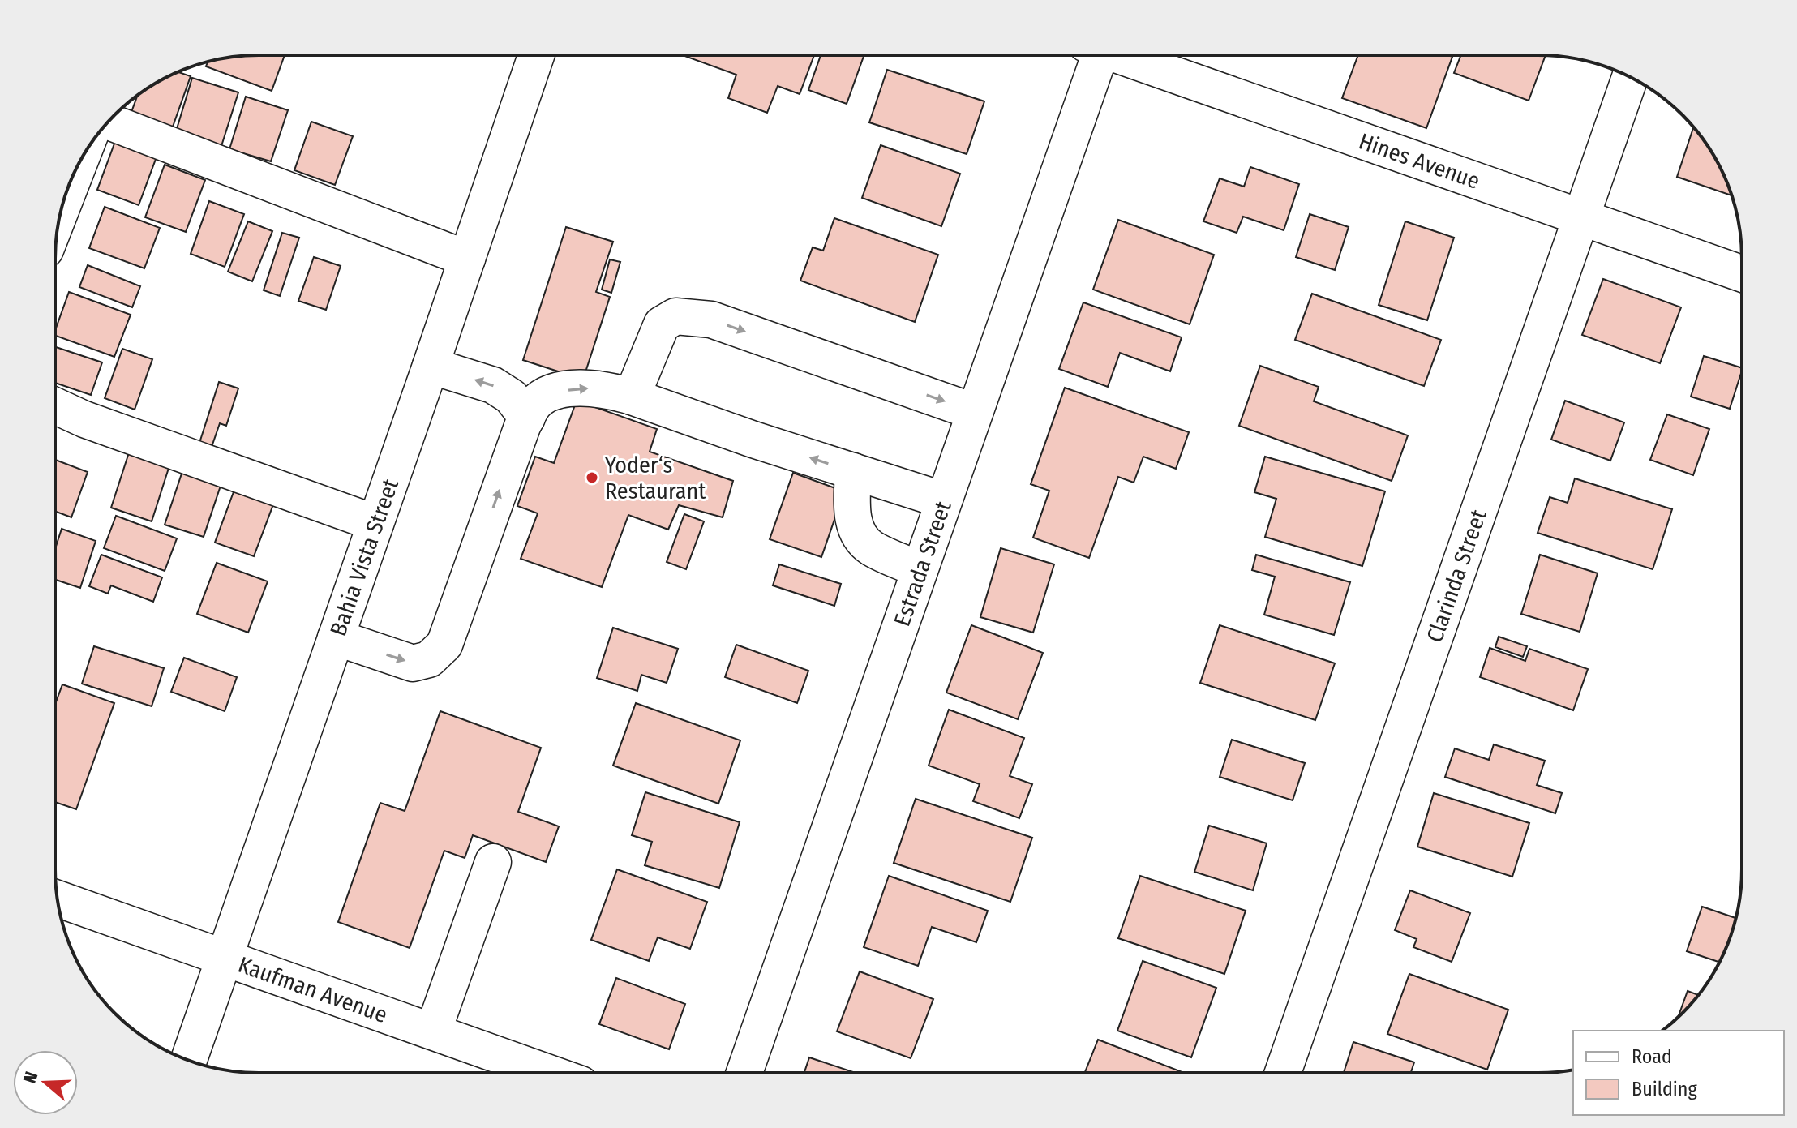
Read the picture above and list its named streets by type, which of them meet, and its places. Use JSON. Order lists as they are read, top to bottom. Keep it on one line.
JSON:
{"streets":{"street":["Hines Avenue","Bahia Vista Street","Estrada Street","Clarinda Street","Kaufman Avenue"]},"crossings":[["Hines Avenue","Clarinda Street"],["Bahia Vista Street","Kaufman Avenue"]],"places":["Yoder‘s Restaurant"],"legend":["Road","Building"],"north":"left"}
